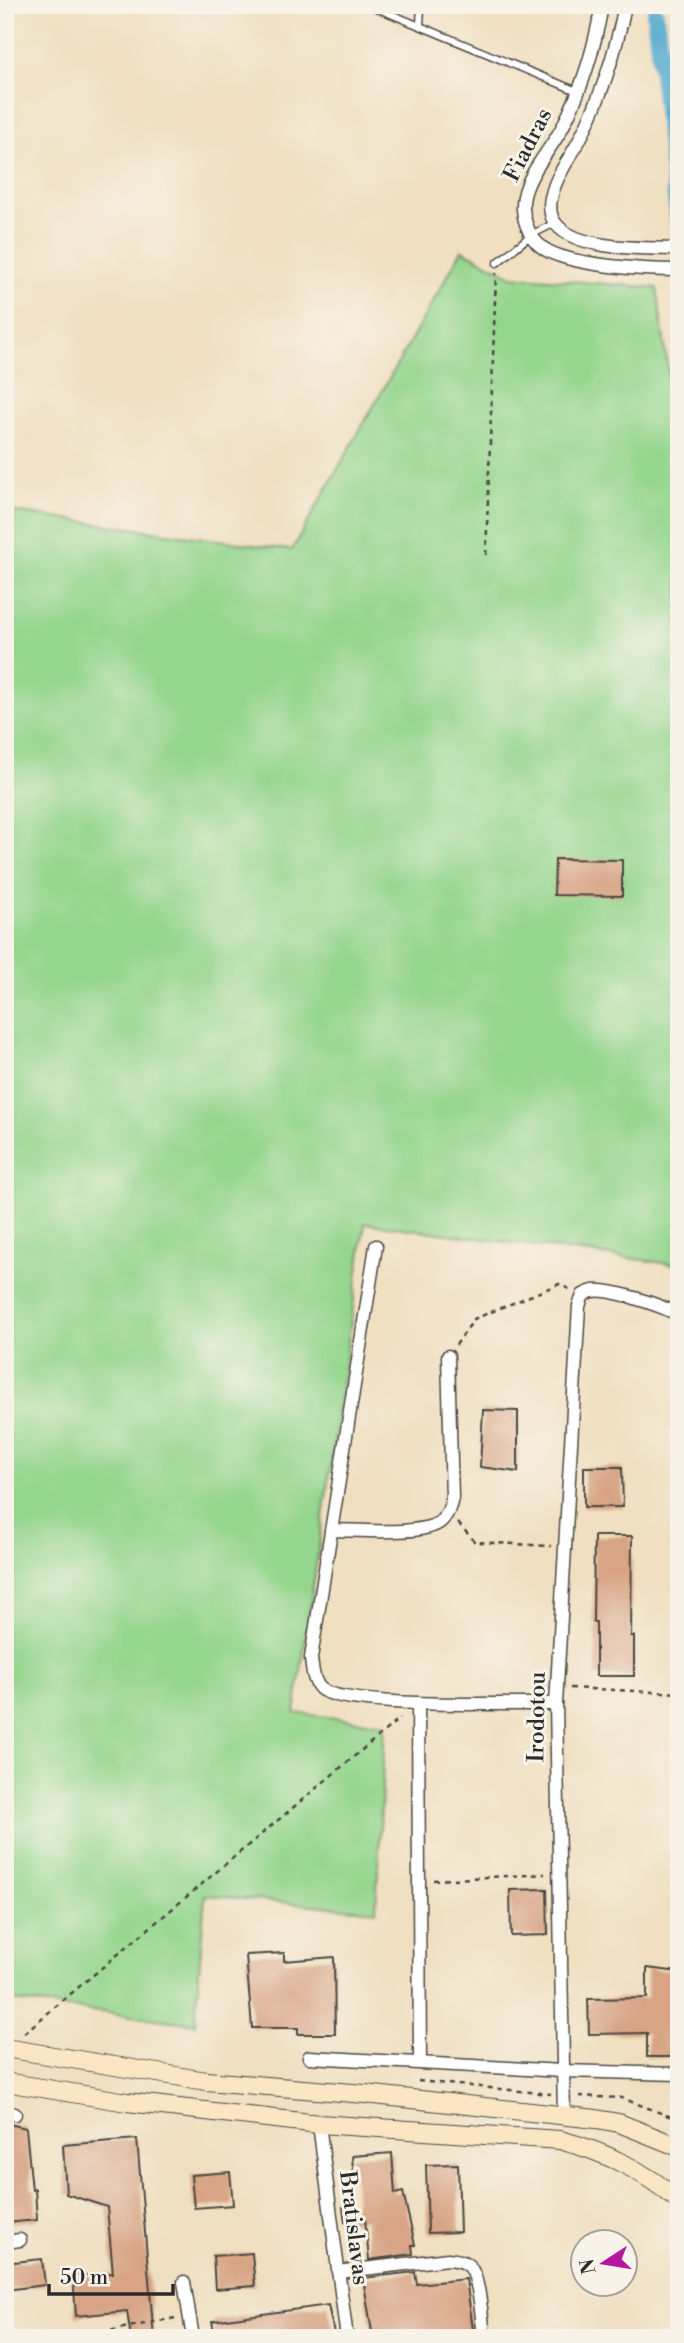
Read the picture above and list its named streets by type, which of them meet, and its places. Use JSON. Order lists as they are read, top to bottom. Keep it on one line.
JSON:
{"streets":{"street":["Fiadras","Irodotou","Bratislavas"]},"scale_bar":"50 m","north":"left"}
